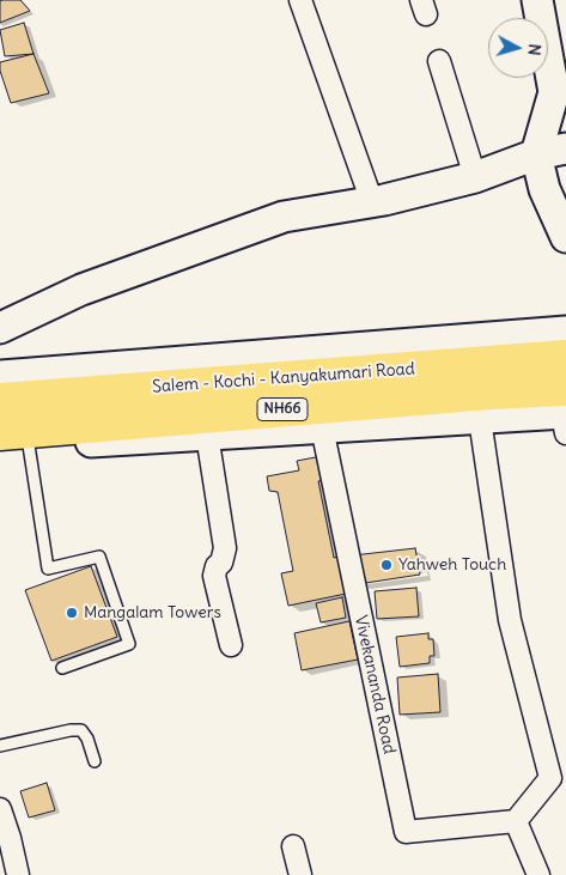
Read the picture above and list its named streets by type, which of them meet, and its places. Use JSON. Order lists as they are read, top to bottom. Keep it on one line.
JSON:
{"streets":{"highway":["Salem - Kochi - Kanyakumari Road","NH66"],"street":["Vivekananda Road"]},"places":["Yahweh Touch","Mangalam Towers"],"north":"right"}
